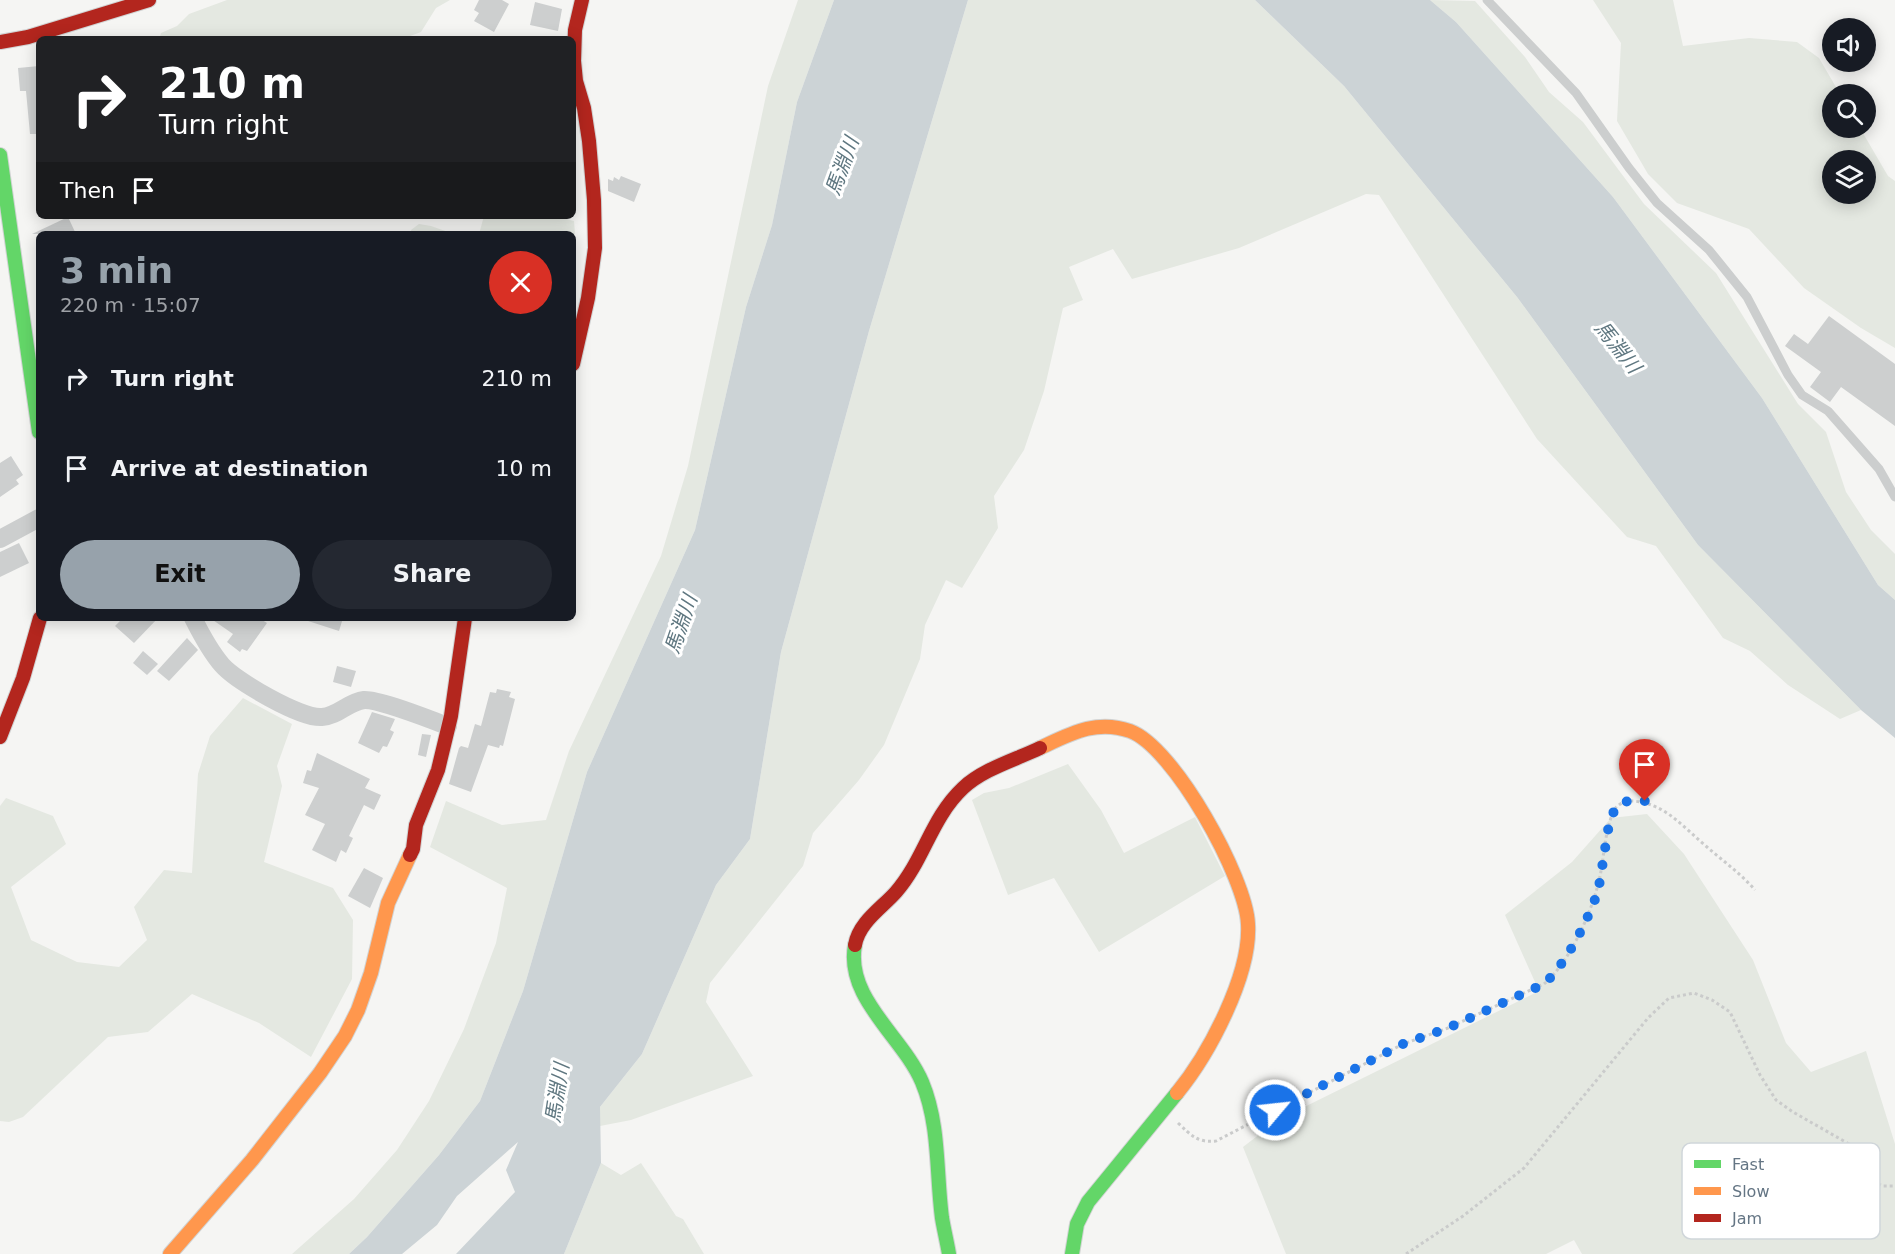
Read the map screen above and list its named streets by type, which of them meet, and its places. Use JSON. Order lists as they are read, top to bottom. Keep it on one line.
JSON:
{"water":["馬淵川"],"legend":["Fast","Slow","Jam"],"page":{"turn":["210 m","Turn right"],"then":"Then","heading":["3 min","220 m · 15:07"],"list":[{"name":"Turn right","value":"210 m"},{"name":"Arrive at destination","value":"10 m"}],"buttons":["Exit","Share"]}}
